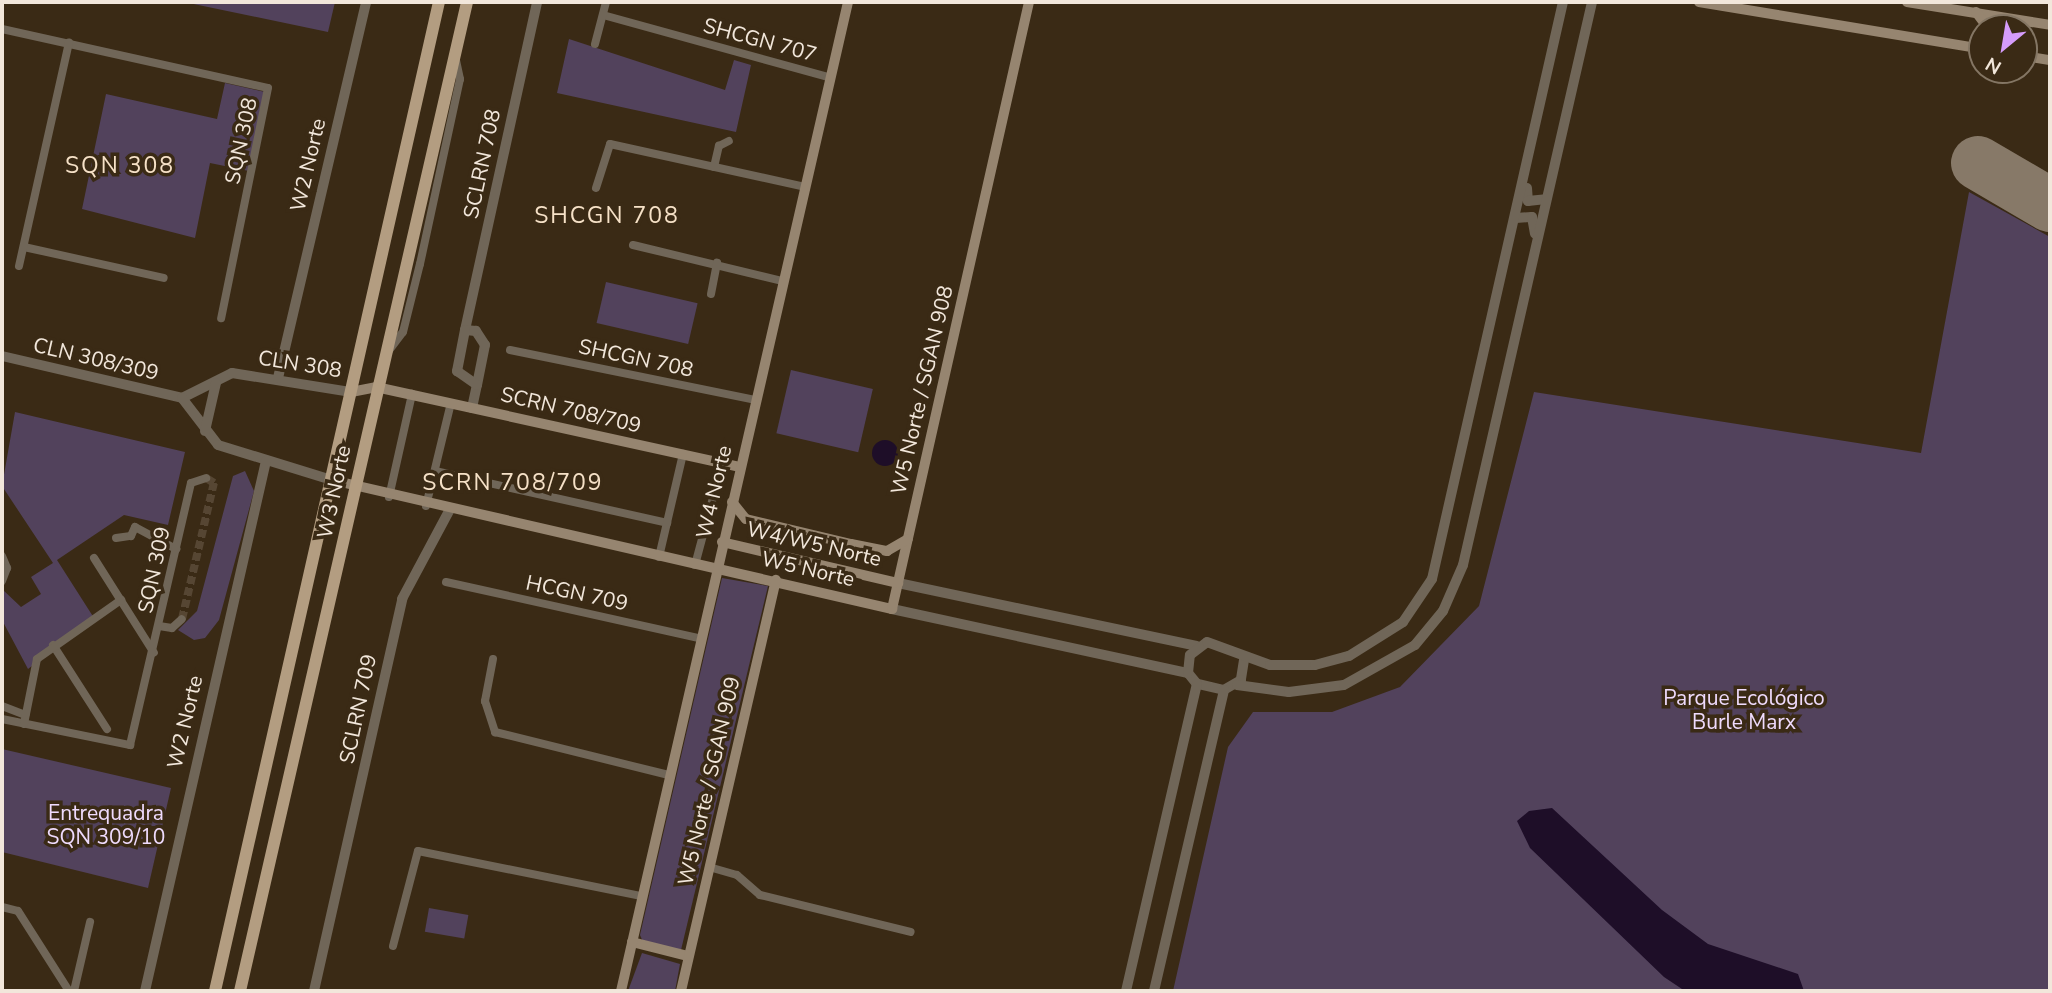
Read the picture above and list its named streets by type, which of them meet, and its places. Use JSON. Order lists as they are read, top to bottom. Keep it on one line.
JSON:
{"streets":{"main road":["CLN 308","W5 Norte / SGAN 908","SCRN 708/709","W3 Norte","W4 Norte","W4/W5 Norte","W5 Norte","W5 Norte / SGAN 909"],"street":["SHCGN 707","SQN 308","SCLRN 708","W2 Norte","SHCGN 708","CLN 308/309","SQN 309","HCGN 709","SCLRN 709"]},"crossings":[["SHCGN 707","W4 Norte"],["SCLRN 708","W3 Norte"],["W2 Norte","CLN 308"],["SHCGN 708","W4 Norte"],["CLN 308/309","CLN 308"],["CLN 308","SCRN 708/709"],["CLN 308","W3 Norte"],["W5 Norte / SGAN 908","W4/W5 Norte"],["W5 Norte / SGAN 908","W5 Norte"],["SCRN 708/709","W3 Norte"],["SCRN 708/709","W4 Norte"],["W4 Norte","W4/W5 Norte"],["W4 Norte","W5 Norte"],["W4 Norte","HCGN 709"],["W5 Norte","W5 Norte / SGAN 909"]],"districts":["SQN 308","SHCGN 708","SCRN 708/709"],"parks":["Parque Ecológico Burle Marx","Entrequadra SQN 309/10"],"north":"bottom left"}
